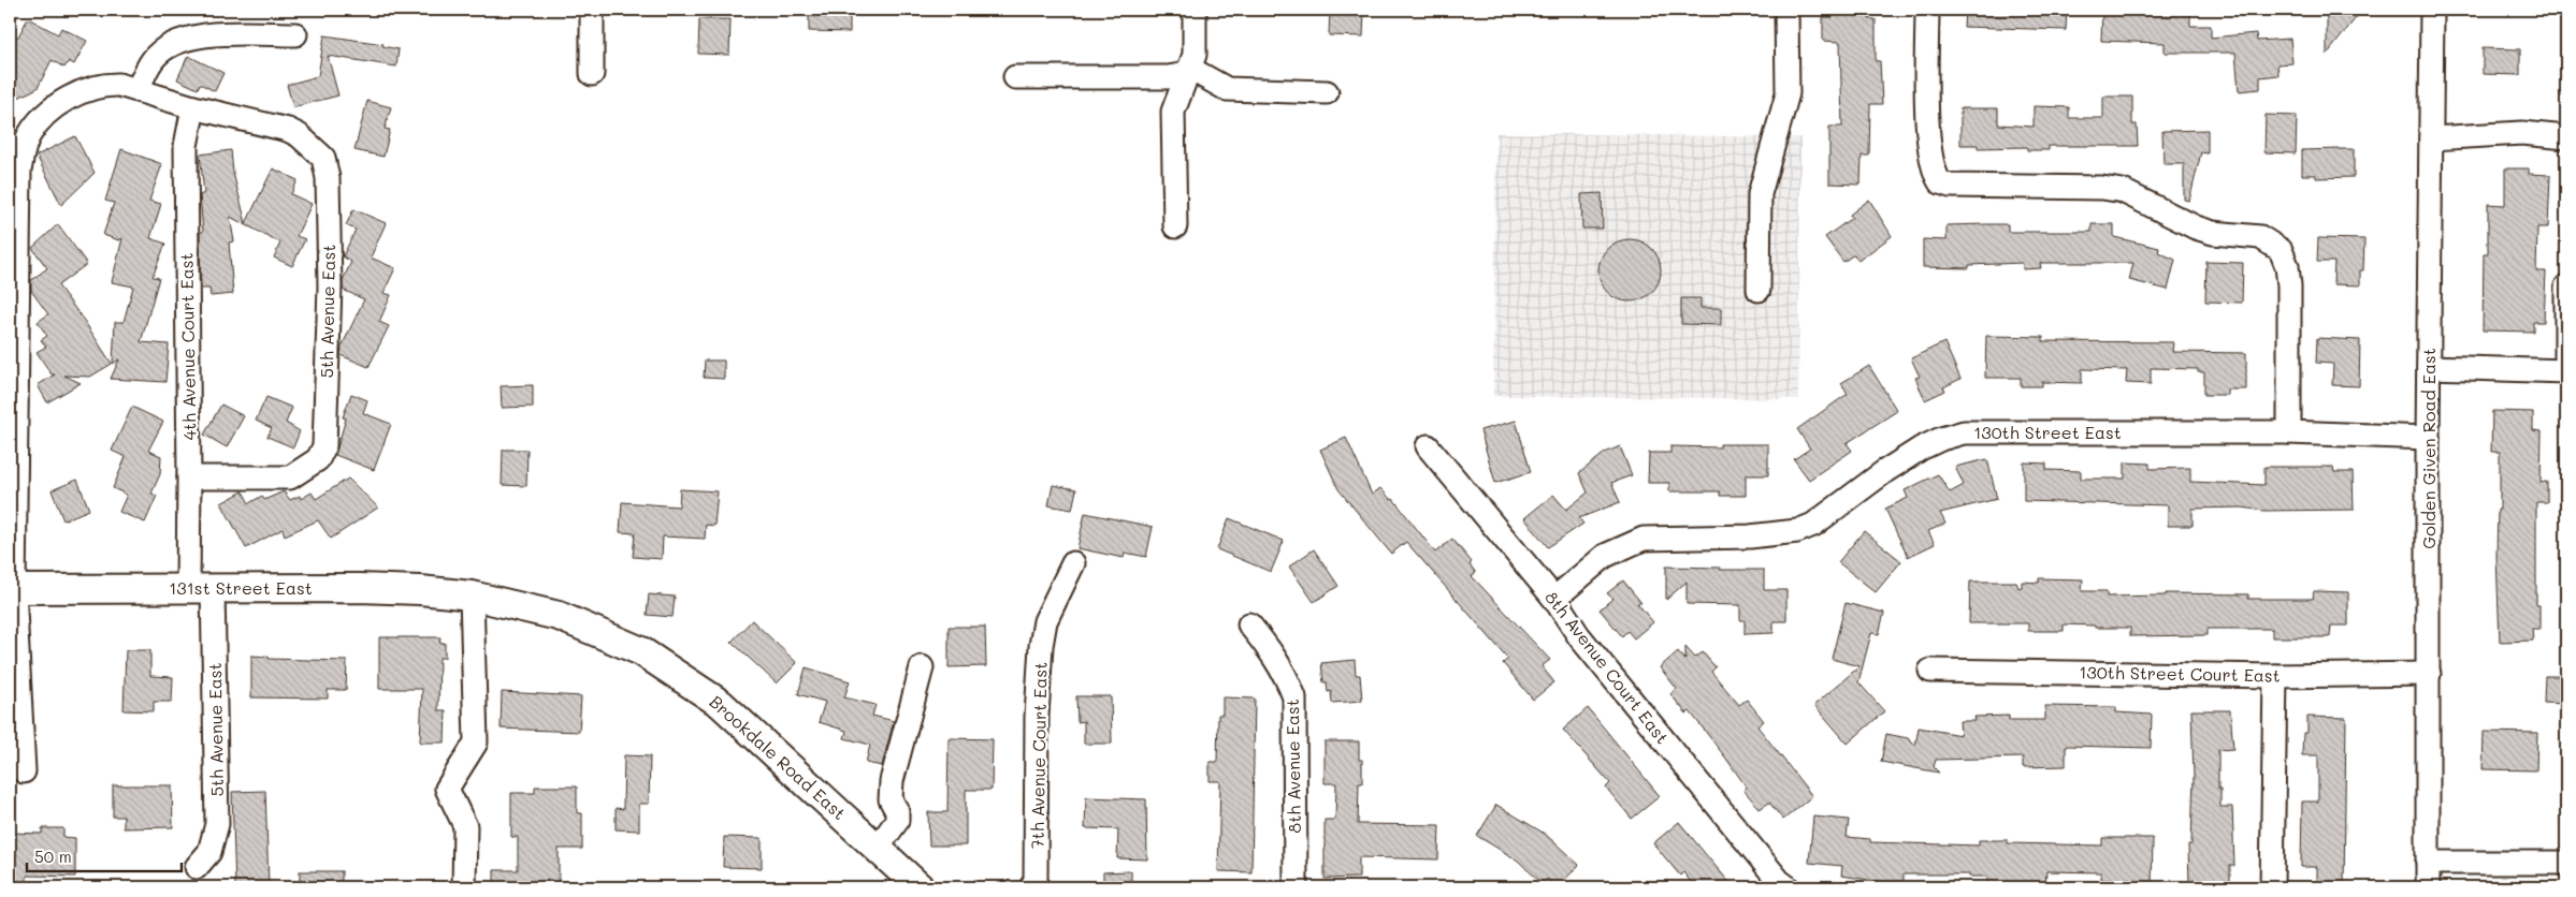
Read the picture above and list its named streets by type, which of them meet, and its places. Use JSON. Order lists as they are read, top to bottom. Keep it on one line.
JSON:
{"streets":{"main road":["131st Street East","Brookdale Road East"],"street":["5th Avenue East","4th Avenue Court East","130th Street East","Golden Given Road East","8th Avenue Court East","130th Street Court East","7th Avenue Court East","8th Avenue East"]},"crossings":[["5th Avenue East","4th Avenue Court East"],["5th Avenue East","131st Street East"],["4th Avenue Court East","131st Street East"],["130th Street East","Golden Given Road East"],["130th Street East","8th Avenue Court East"],["Golden Given Road East","130th Street Court East"],["131st Street East","Brookdale Road East"]],"scale_bar":"50 m"}
